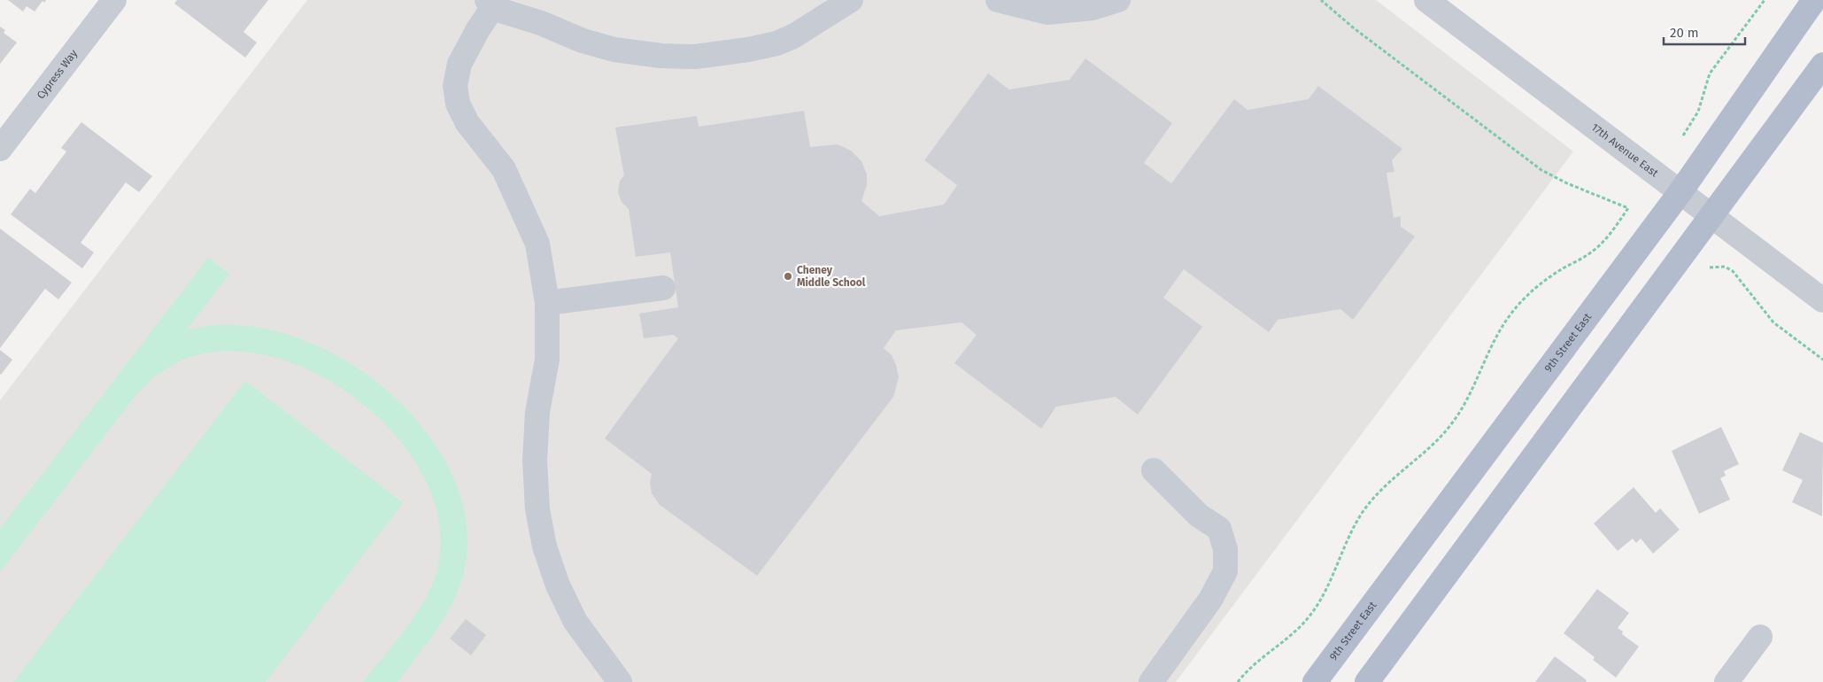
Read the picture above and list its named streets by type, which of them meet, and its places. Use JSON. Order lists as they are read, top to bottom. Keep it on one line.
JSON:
{"streets":{"main road":["9th Street East"],"street":["Cypress Way","17th Avenue East"]},"crossings":[["17th Avenue East","9th Street East"]],"places":["Cheney Middle School"],"scale_bar":"20 m"}
